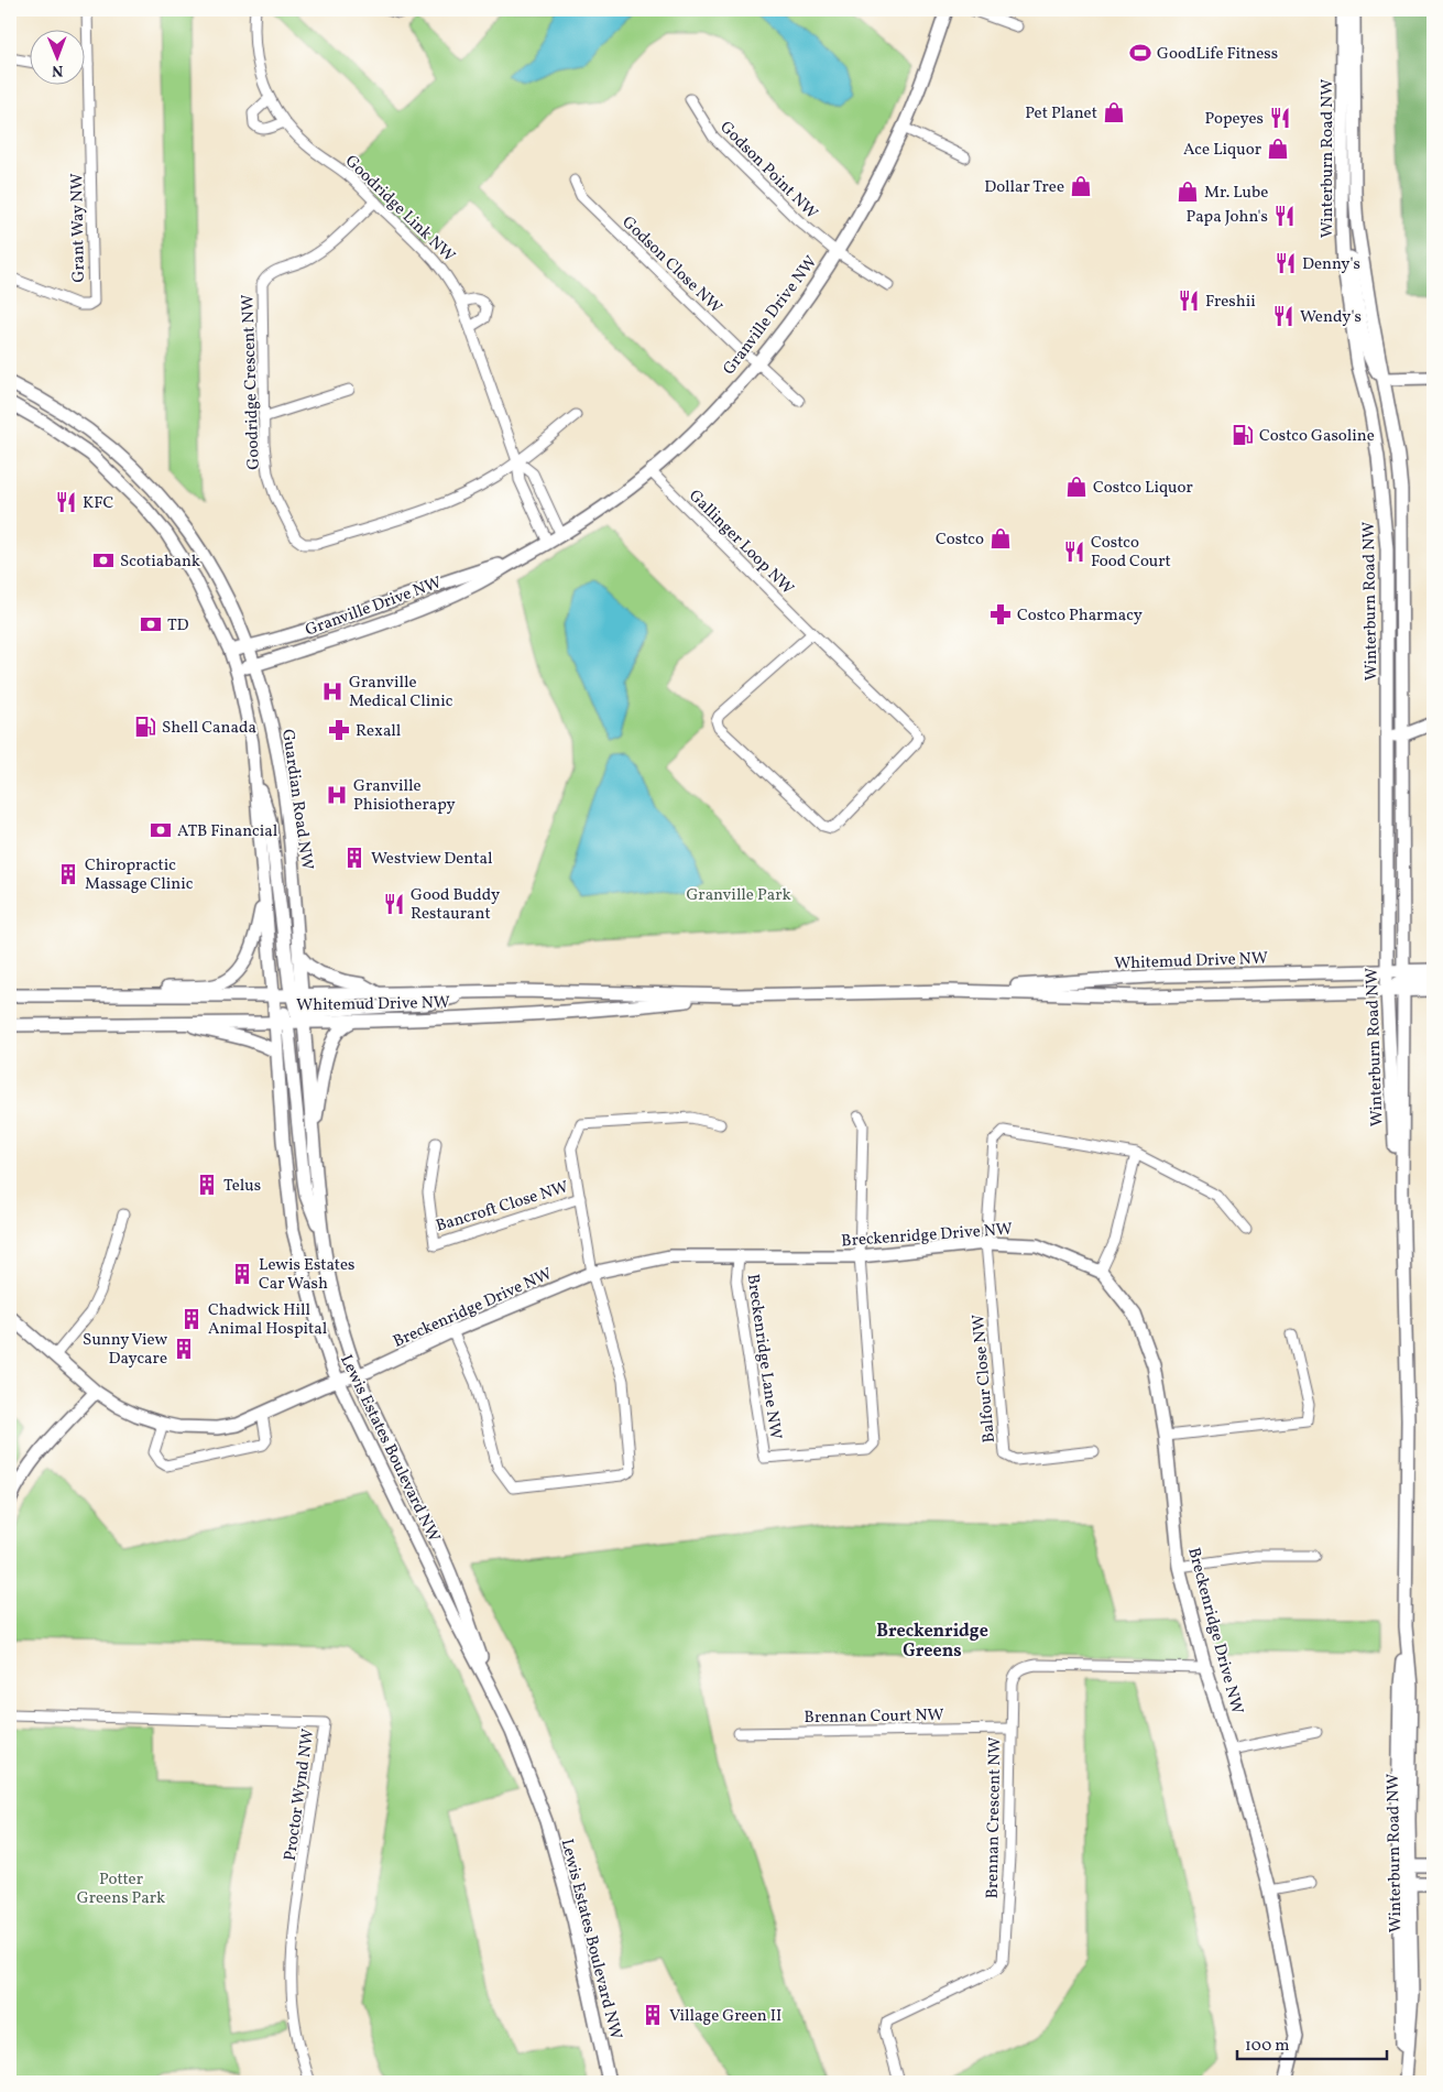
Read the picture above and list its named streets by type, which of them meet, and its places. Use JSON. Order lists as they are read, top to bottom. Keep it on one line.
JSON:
{"streets":{"main road":["Winterburn Road NW","Granville Drive NW","Guardian Road NW","Whitemud Drive NW","Breckenridge Drive NW","Lewis Estates Boulevard NW"],"street":["Godson Point NW","Goodridge Link NW","Grant Way NW","Godson Close NW","Goodridge Crescent NW","Gallinger Loop NW","Bancroft Close NW","Breckenridge Lane NW","Balfour Close NW","Brennan Court NW","Proctor Wynd NW","Brennan Crescent NW"]},"crossings":[["Winterburn Road NW","Whitemud Drive NW"],["Godson Point NW","Granville Drive NW"],["Goodridge Link NW","Granville Drive NW"],["Goodridge Link NW","Goodridge Crescent NW"],["Godson Close NW","Granville Drive NW"],["Granville Drive NW","Gallinger Loop NW"],["Granville Drive NW","Guardian Road NW"],["Guardian Road NW","Whitemud Drive NW"],["Whitemud Drive NW","Lewis Estates Boulevard NW"],["Breckenridge Drive NW","Breckenridge Lane NW"],["Breckenridge Drive NW","Balfour Close NW"],["Breckenridge Drive NW","Lewis Estates Boulevard NW"],["Breckenridge Drive NW","Brennan Crescent NW"],["Brennan Court NW","Brennan Crescent NW"]],"districts":["Breckenridge Greens"],"parks":["Granville Park","Potter Greens Park"],"places":{"sports":["GoodLife Fitness"],"shop":["Pet Planet","Ace Liquor","Dollar Tree","Mr. Lube","Costco Liquor","Costco"],"restaurant":["Popeyes","Papa John's","Denny's","Freshii","Wendy's","KFC","Costco Food Court","Good Buddy Restaurant"],"fuel station":["Costco Gasoline","Shell Canada"],"bank":["Scotiabank","TD","ATB Financial"],"pharmacy":["Costco Pharmacy","Rexall"],"hospital":["Granville Medical Clinic","Granville Phisiotherapy"],"building":["Westview Dental","Chiropractic Massage Clinic","Telus","Lewis Estates Car Wash","Chadwick Hill Animal Hospital","Sunny View Daycare","Village Green II"]},"scale_bar":"100 m","north":"bottom"}
